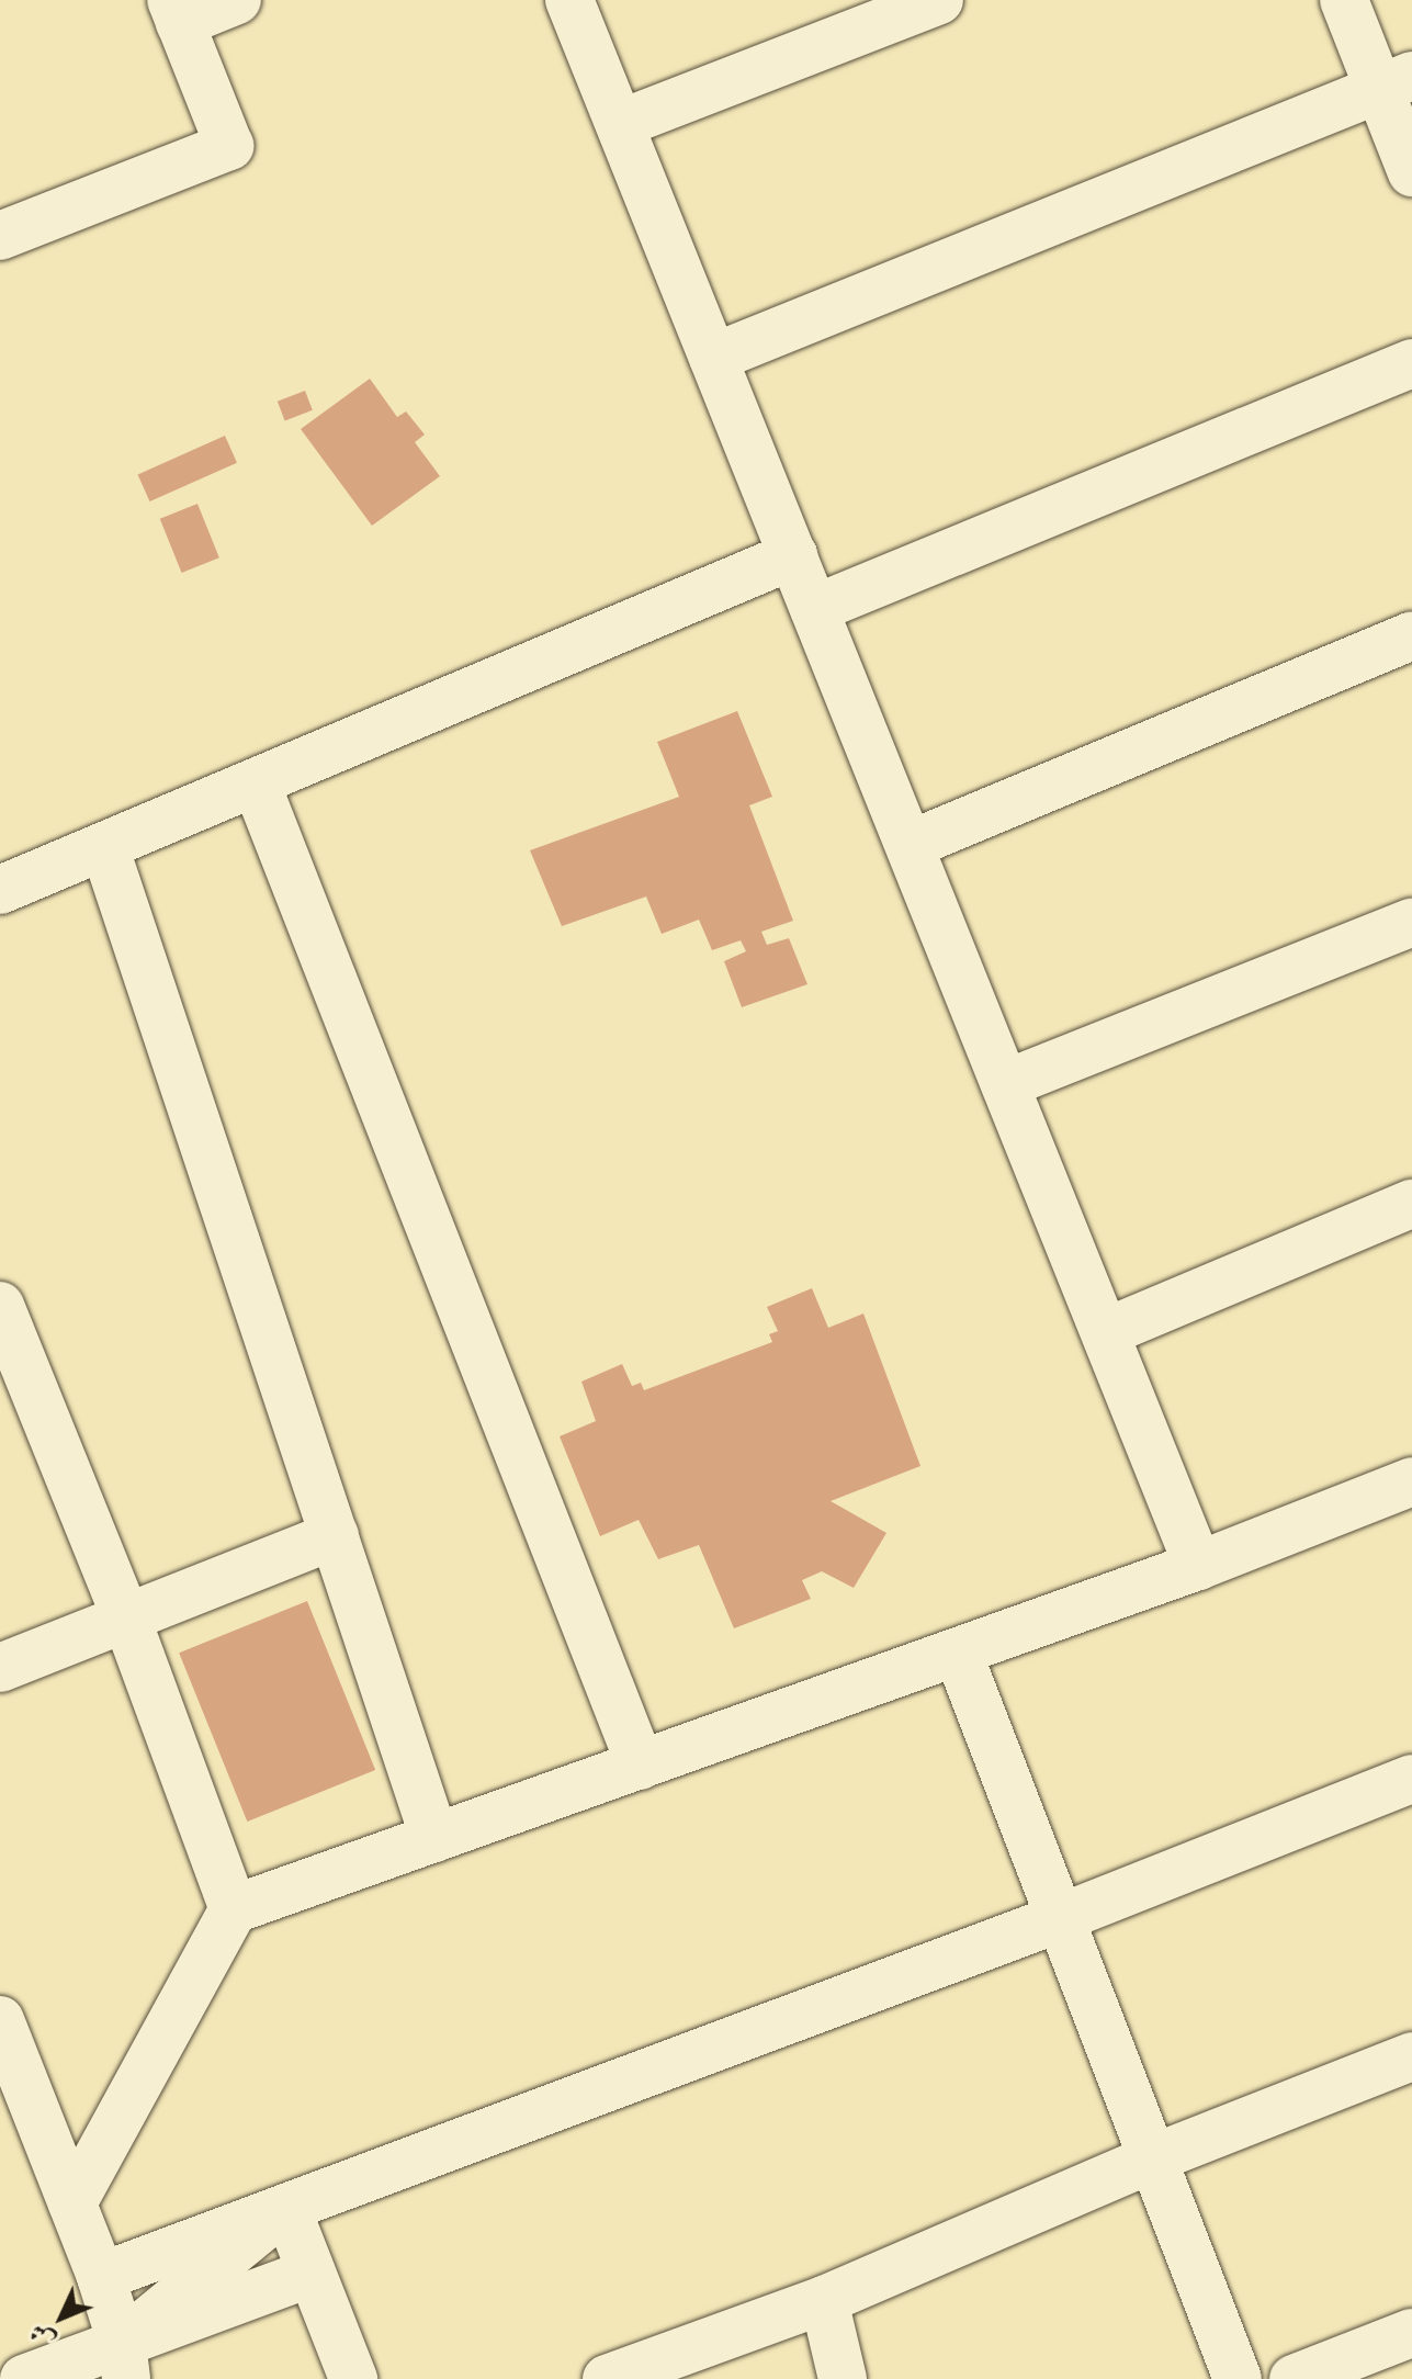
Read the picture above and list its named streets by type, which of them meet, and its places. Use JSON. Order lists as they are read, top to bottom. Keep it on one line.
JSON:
{"north":"bottom left"}
